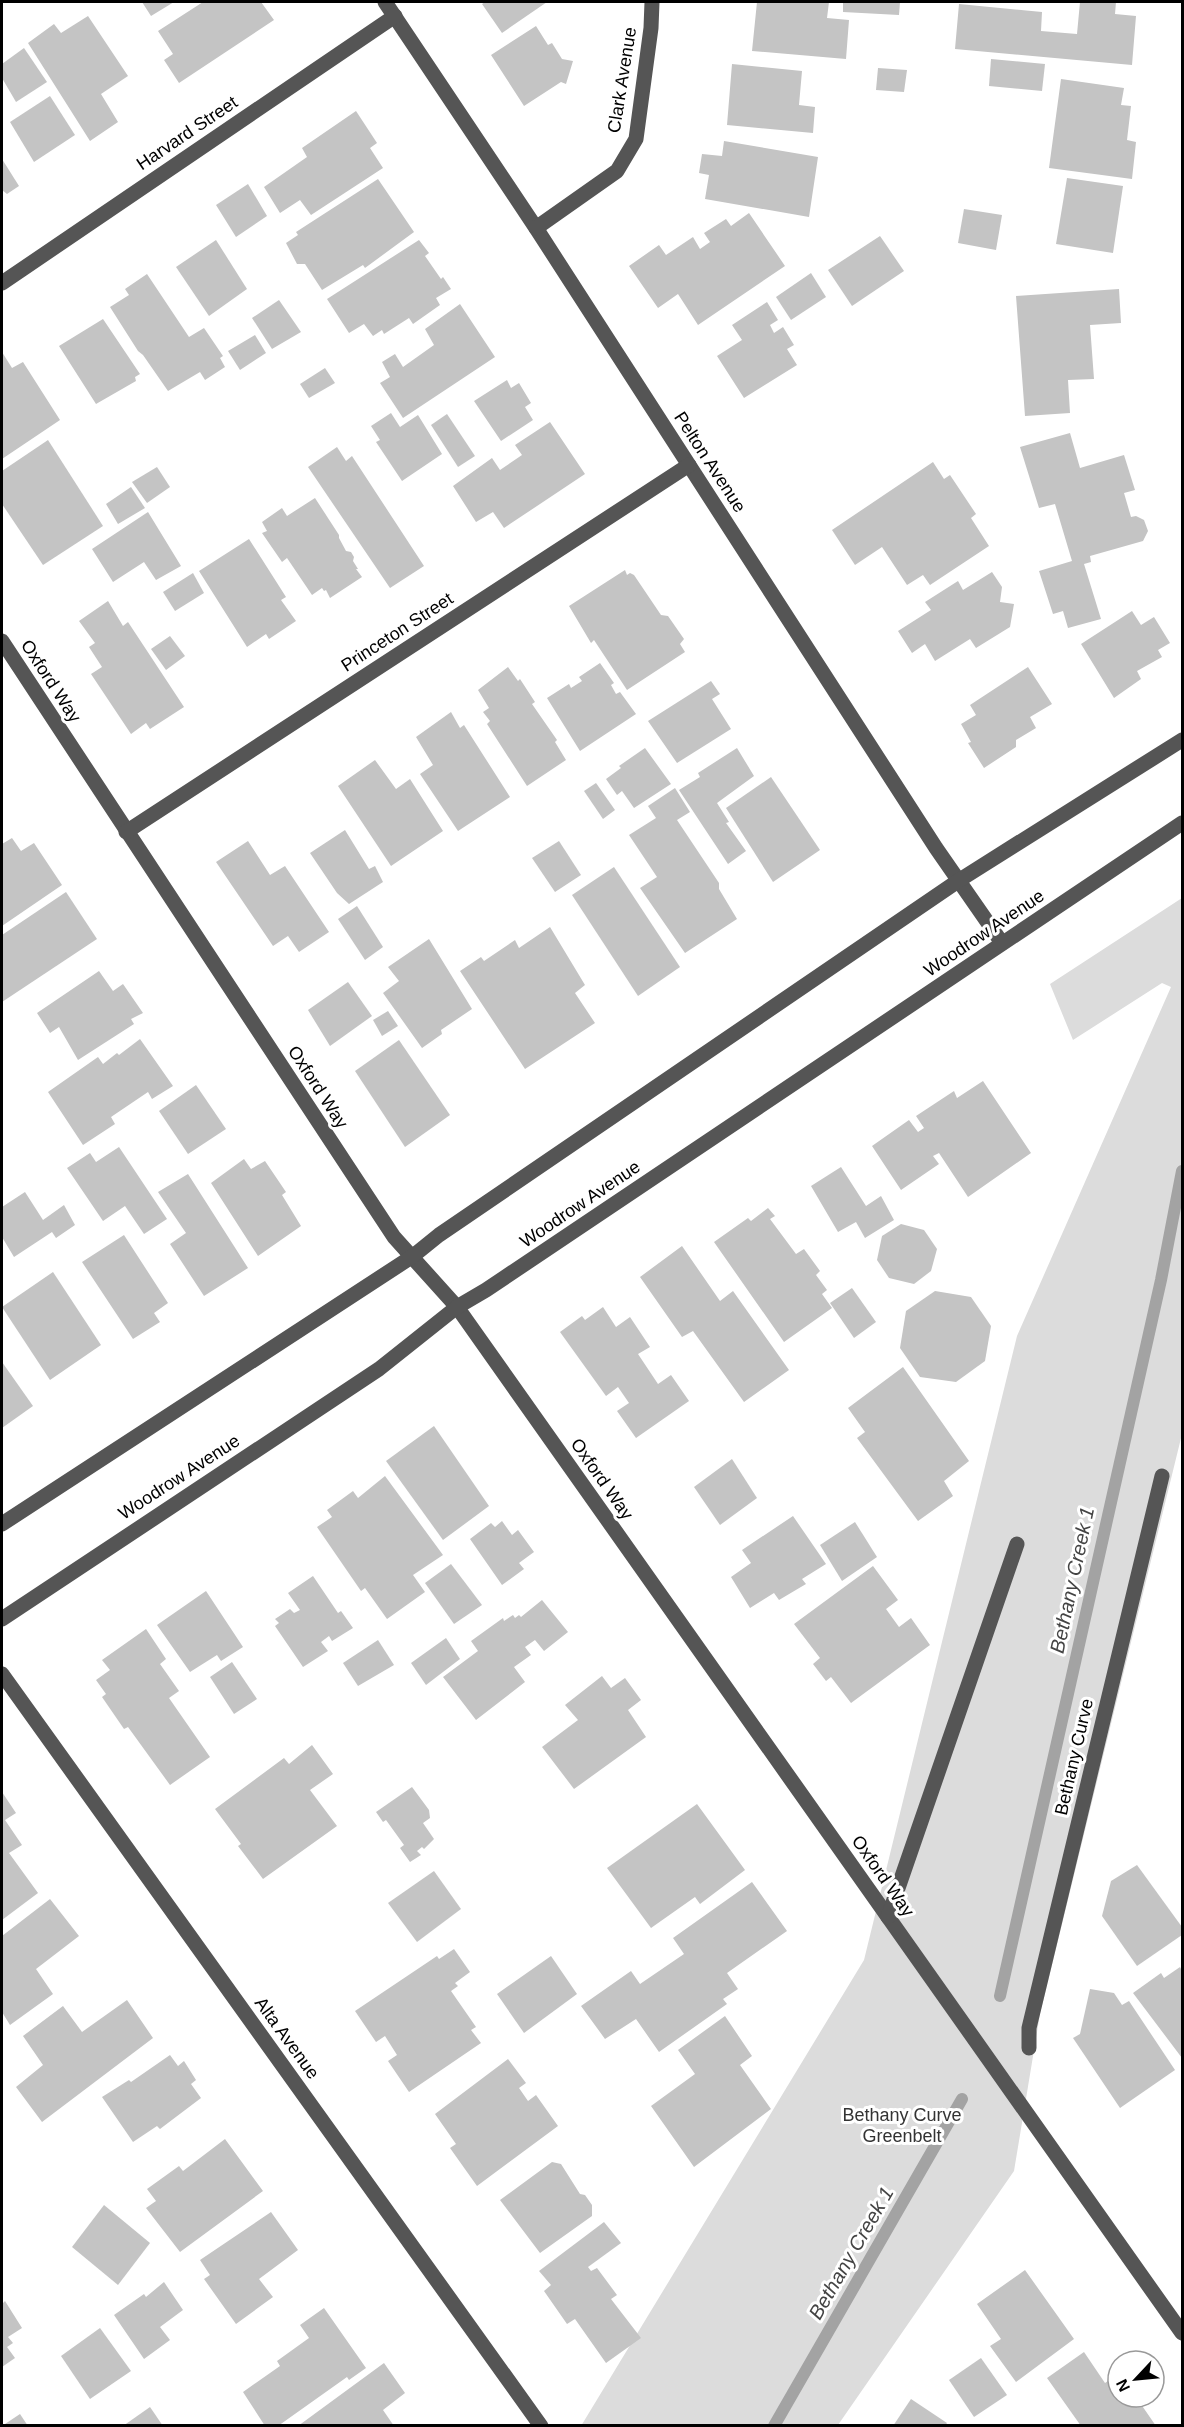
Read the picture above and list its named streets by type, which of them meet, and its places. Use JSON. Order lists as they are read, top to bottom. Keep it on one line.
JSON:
{"streets":{"street":["Clark Avenue","Harvard Street","Pelton Avenue","Princeton Street","Oxford Way","Woodrow Avenue","Bethany Curve","Alta Avenue"]},"crossings":[["Clark Avenue","Pelton Avenue"],["Harvard Street","Pelton Avenue"],["Pelton Avenue","Princeton Street"],["Pelton Avenue","Woodrow Avenue"],["Princeton Street","Oxford Way"],["Oxford Way","Woodrow Avenue"]],"water":["Bethany Creek 1"],"parks":["Bethany Curve Greenbelt"],"north":"bottom left"}
